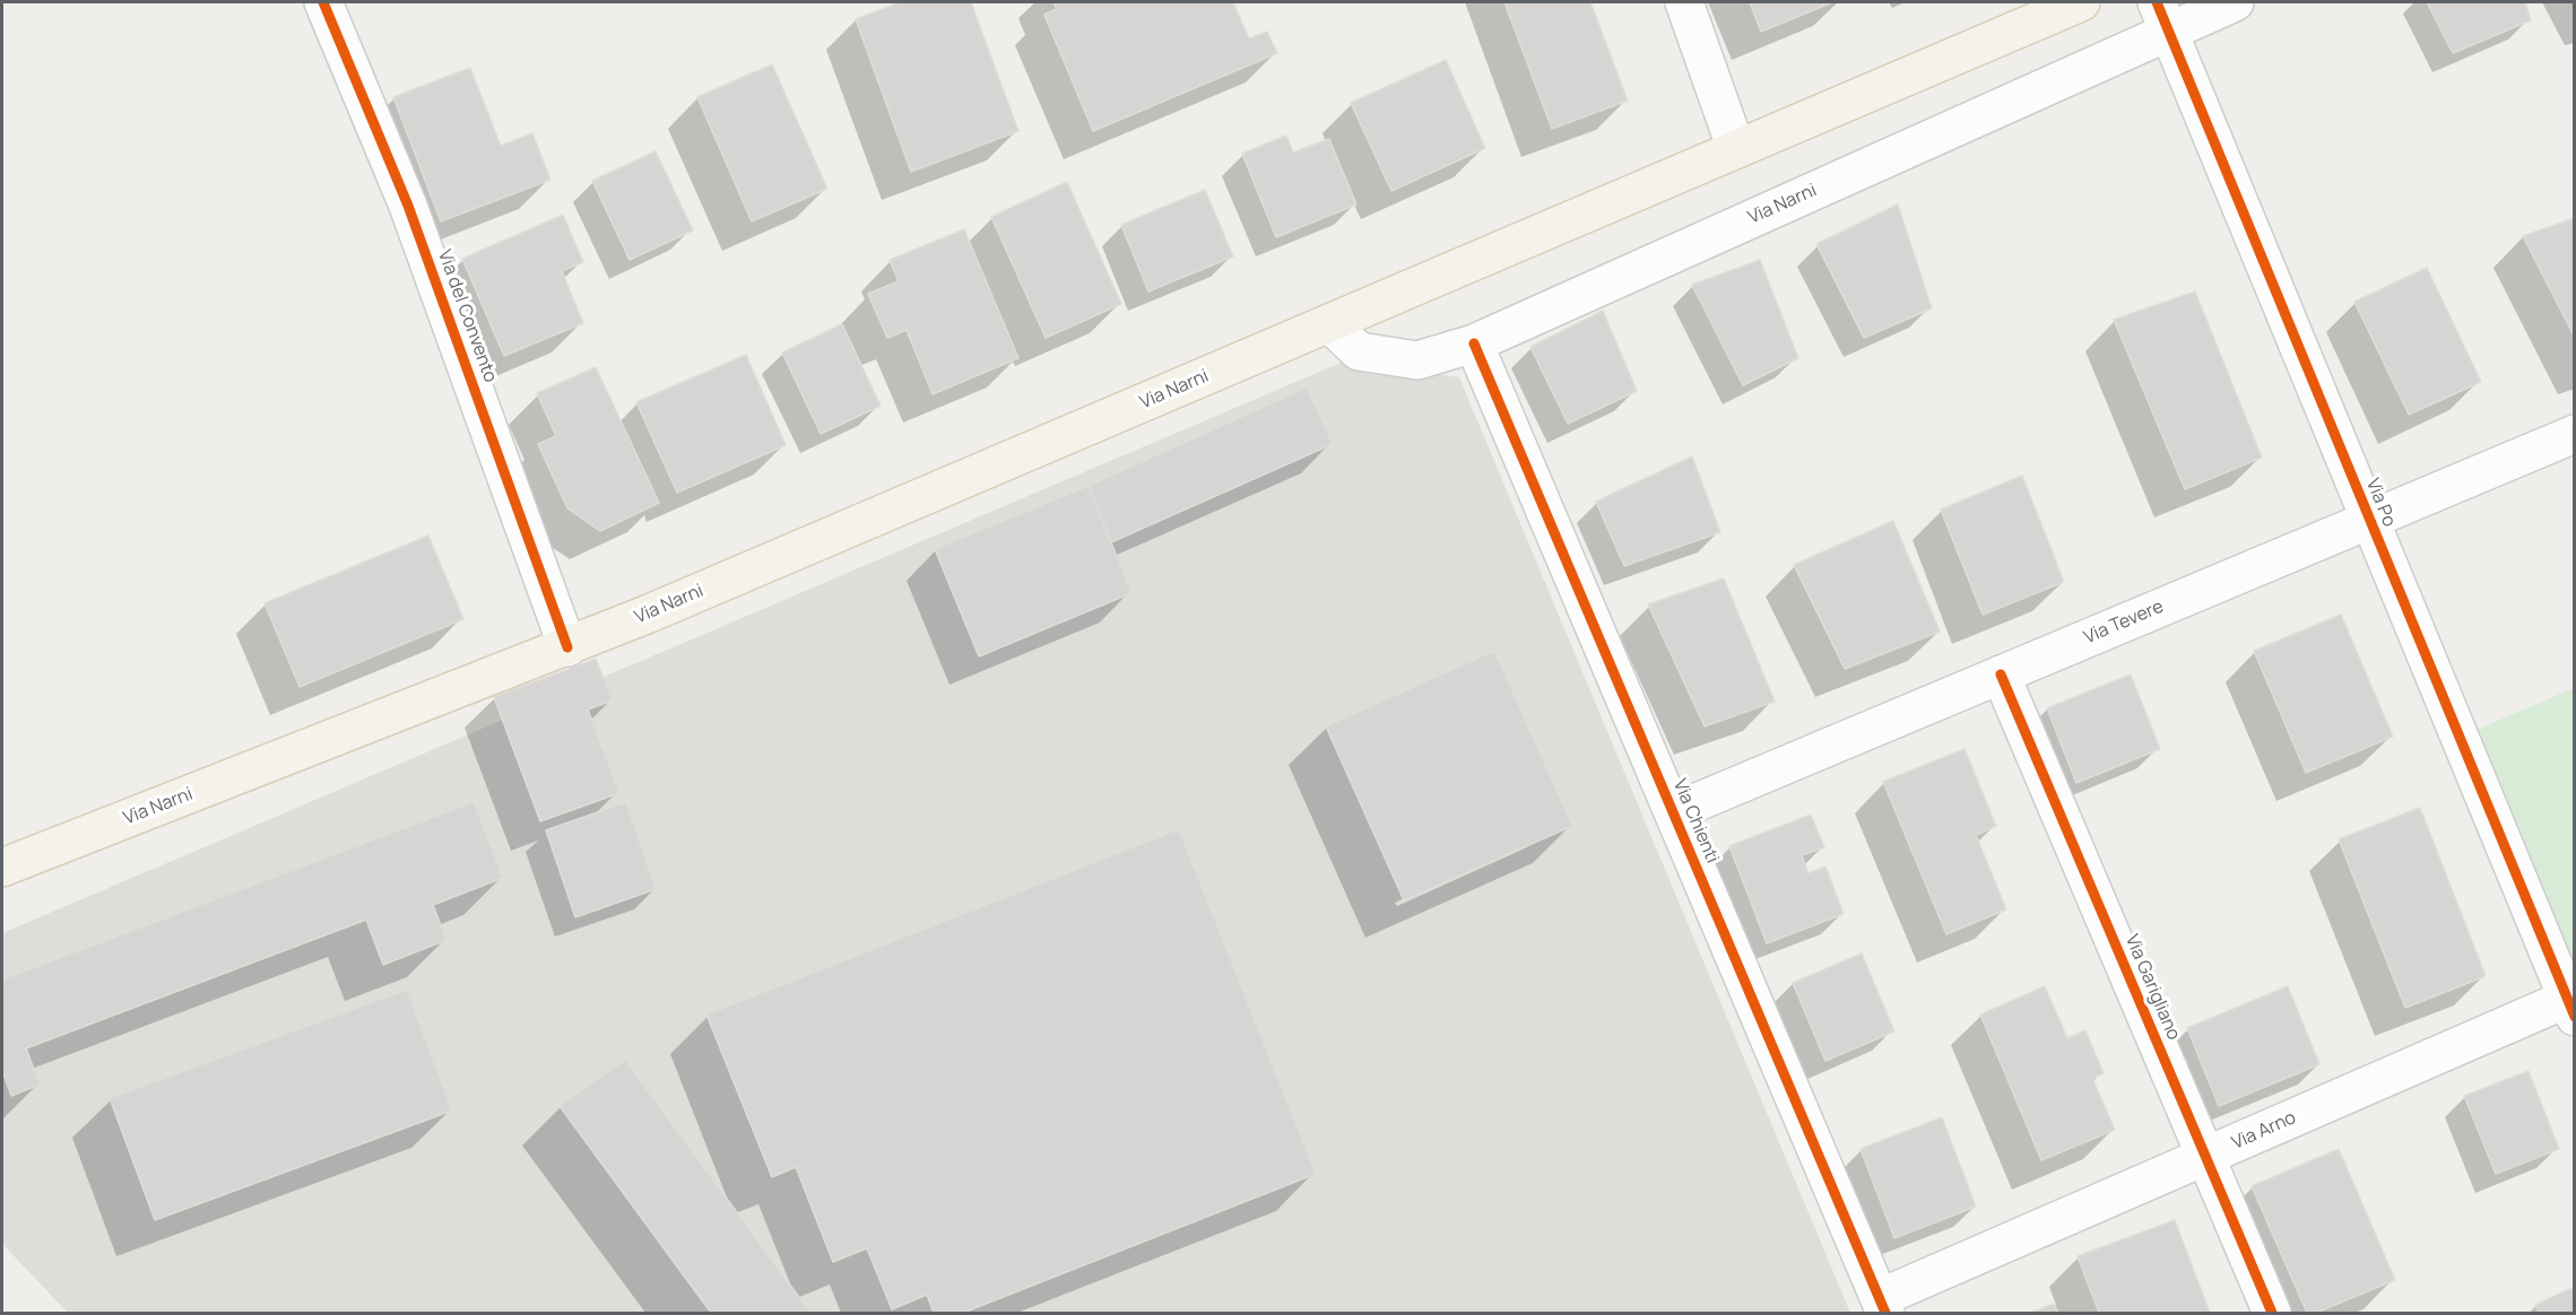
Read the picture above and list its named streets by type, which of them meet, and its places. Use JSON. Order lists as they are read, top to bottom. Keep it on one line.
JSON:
{"streets":{"main road":["Via Narni"],"street":["Via del Convento","Via Po","Via Tevere","Via Chienti","Via Garigliano","Via Arno"]},"crossings":[["Via Narni","Via del Convento"],["Via Narni","Via Po"],["Via Narni","Via Chienti"],["Via Po","Via Tevere"],["Via Po","Via Arno"],["Via Tevere","Via Chienti"],["Via Tevere","Via Garigliano"],["Via Chienti","Via Arno"],["Via Garigliano","Via Arno"]]}
